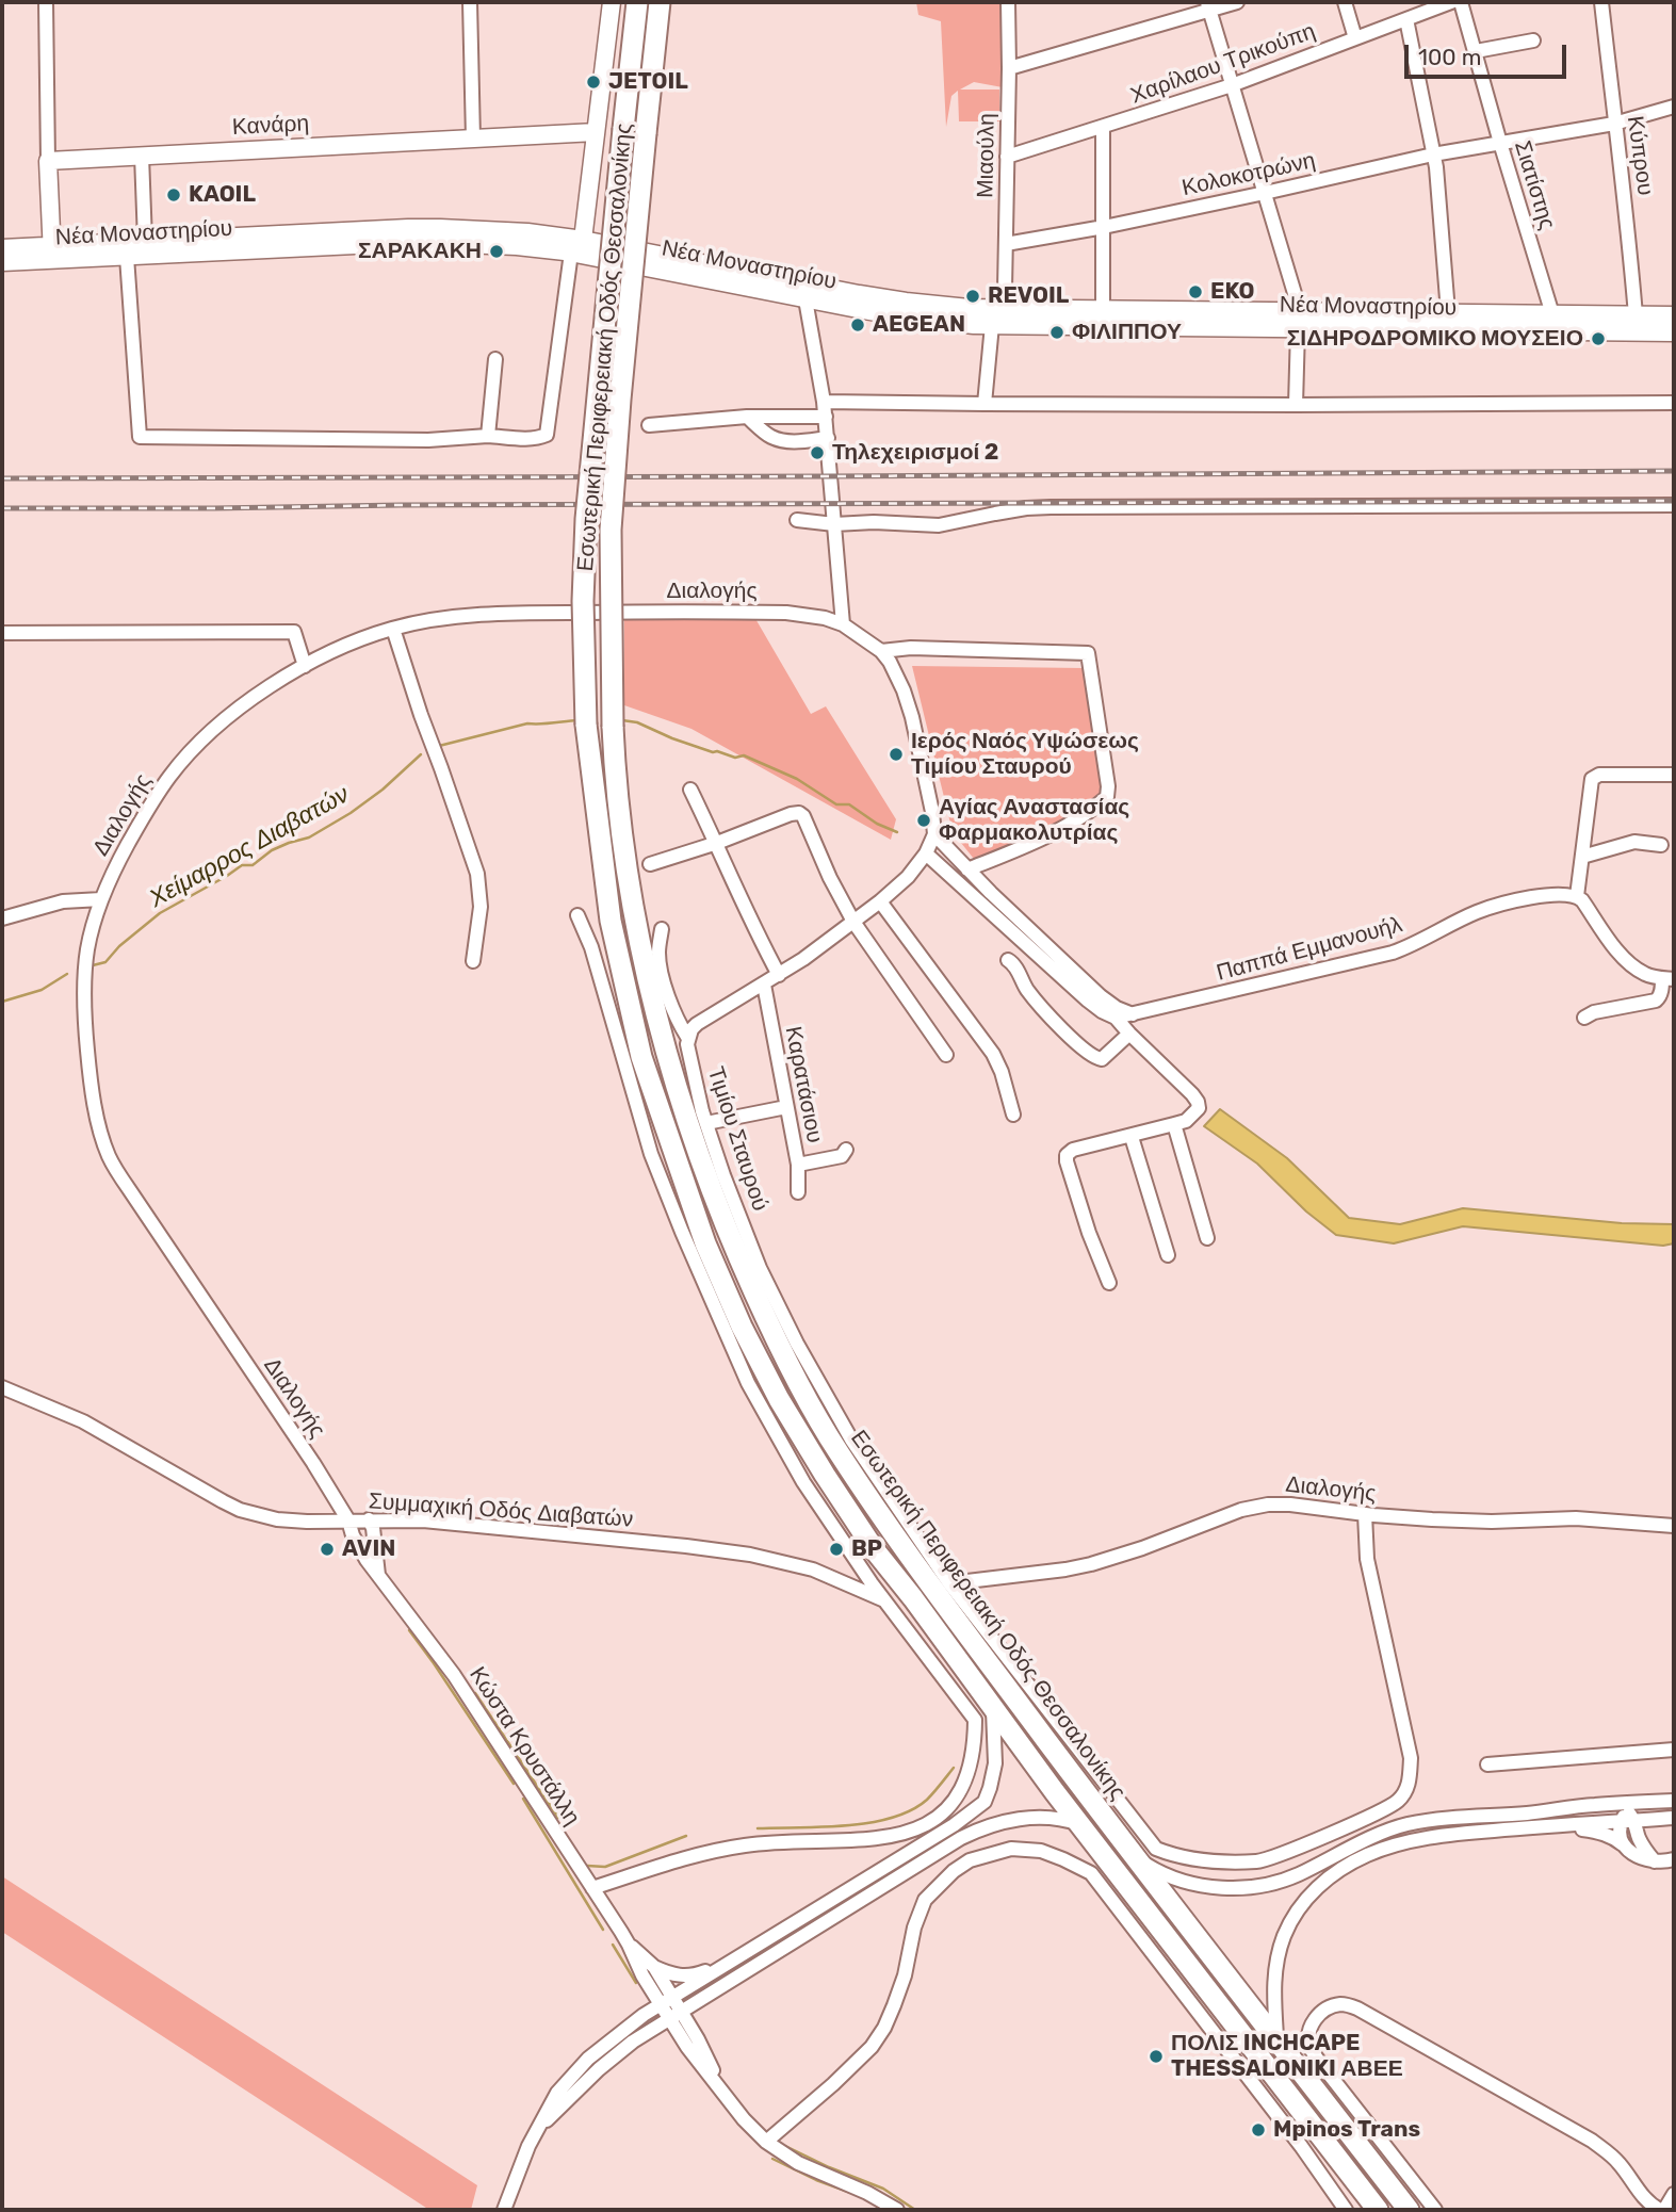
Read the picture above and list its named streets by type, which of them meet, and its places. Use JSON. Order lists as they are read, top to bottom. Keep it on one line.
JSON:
{"streets":{"highway":["Εσωτερική Περιφερειακή Οδός Θεσσαλονίκης"],"main road":["Κανάρη","Νέα Μοναστηρίου"],"street":["Χαρίλαου Τρικούπη","Μιαούλη","Κύπρου","Κολοκοτρώνη","Σιατίστης","Διαλογής","Παππά Εμμανουήλ","Καρατάσιου","Τιμίου Σταυρού","Συμμαχική Οδός Διαβατών","Κώστα Κρυστάλλη"]},"crossings":[["Χαρίλαου Τρικούπη","Μιαούλη"],["Μιαούλη","Κολοκοτρώνη"],["Μιαούλη","Νέα Μοναστηρίου"],["Κύπρου","Κολοκοτρώνη"],["Κολοκοτρώνη","Σιατίστης"],["Σιατίστης","Νέα Μοναστηρίου"],["Διαλογής","Τιμίου Σταυρού"],["Διαλογής","Συμμαχική Οδός Διαβατών"],["Διαλογής","Κώστα Κρυστάλλη"],["Συμμαχική Οδός Διαβατών","Κώστα Κρυστάλλη"]],"water":["Χείμαρρος Διαβατών"],"places":["JETOIL","KAOIL","ΣΑΡΑΚΑΚΗ","EKO","REVOIL","AEGEAN","ΦΙΛΙΠΠΟΥ","ΣΙΔΗΡΟΔΡΟΜΙΚΟ ΜΟΥΣΕΙΟ","Τηλεχειρισμοί 2","Ιερός Ναός Υψώσεως Τιμίου Σταυρού","Αγίας Αναστασίας Φαρμακολυτρίας","AVIN","BP","ΠΟΛΙΣ INCHCAPE THESSALONIKI ΑΒΕΕ","Mpinos Trans"],"scale_bar":"100 m"}
